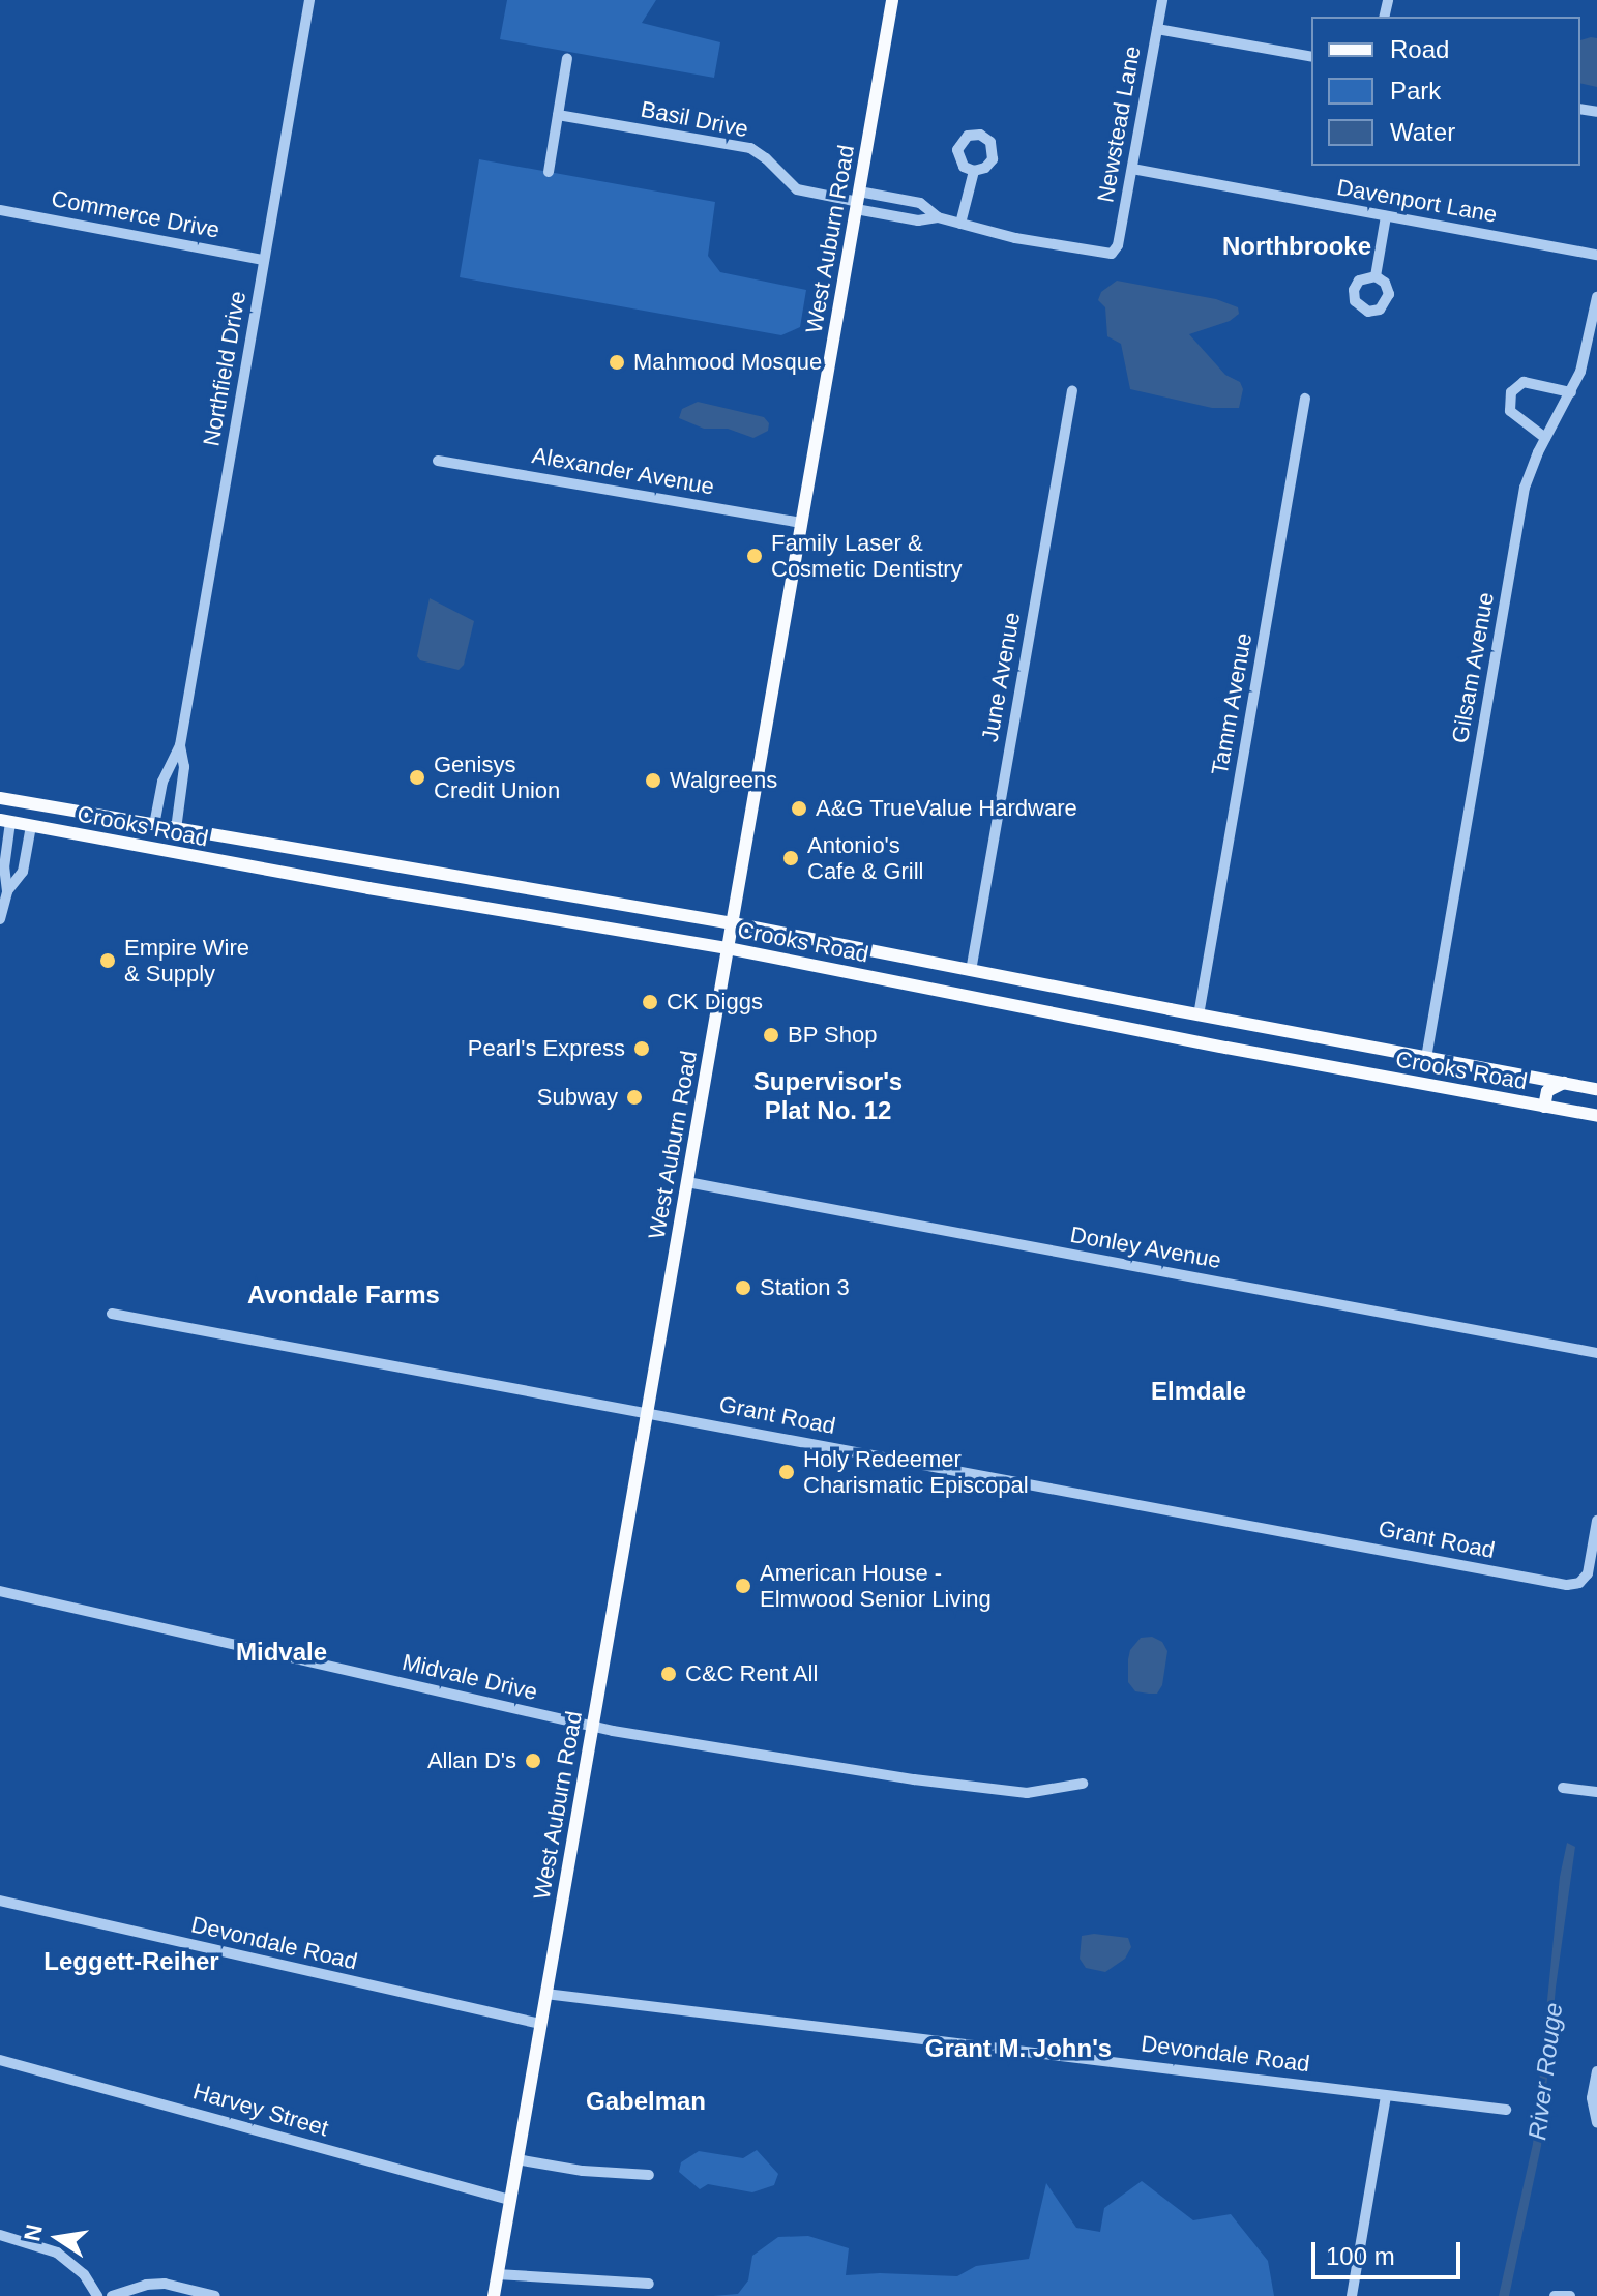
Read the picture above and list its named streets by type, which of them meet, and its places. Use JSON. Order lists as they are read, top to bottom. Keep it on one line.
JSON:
{"streets":{"main road":["West Auburn Road","Crooks Road"],"street":["Basil Drive","Newstead Lane","Davenport Lane","Commerce Drive","Northfield Drive","Alexander Avenue","Gilsam Avenue","June Avenue","Tamm Avenue","Donley Avenue","Grant Road","Midvale Drive","Devondale Road","Harvey Street"]},"crossings":[["Basil Drive","West Auburn Road"],["Newstead Lane","Davenport Lane"],["Commerce Drive","Northfield Drive"],["West Auburn Road","Alexander Avenue"],["West Auburn Road","Crooks Road"],["West Auburn Road","Donley Avenue"],["West Auburn Road","Grant Road"],["West Auburn Road","Midvale Drive"],["West Auburn Road","Devondale Road"],["West Auburn Road","Harvey Street"],["Northfield Drive","Crooks Road"],["Gilsam Avenue","Crooks Road"],["June Avenue","Crooks Road"],["Tamm Avenue","Crooks Road"]],"districts":["Northbrooke","Supervisor's Plat No. 12","Avondale Farms","Elmdale","Midvale","Leggett-Reiher","Grant M. John's","Gabelman"],"water":["River Rouge"],"places":["Mahmood Mosque","Family Laser & Cosmetic Dentistry","Genisys Credit Union","Walgreens","A&G TrueValue Hardware","Antonio's Cafe & Grill","Empire Wire & Supply","CK Diggs","BP Shop","Pearl's Express","Subway","Station 3","Holy Redeemer Charismatic Episcopal","American House - Elmwood Senior Living","C&C Rent All","Allan D's"],"legend":["Road","Park","Water"],"scale_bar":"100 m","north":"left"}
